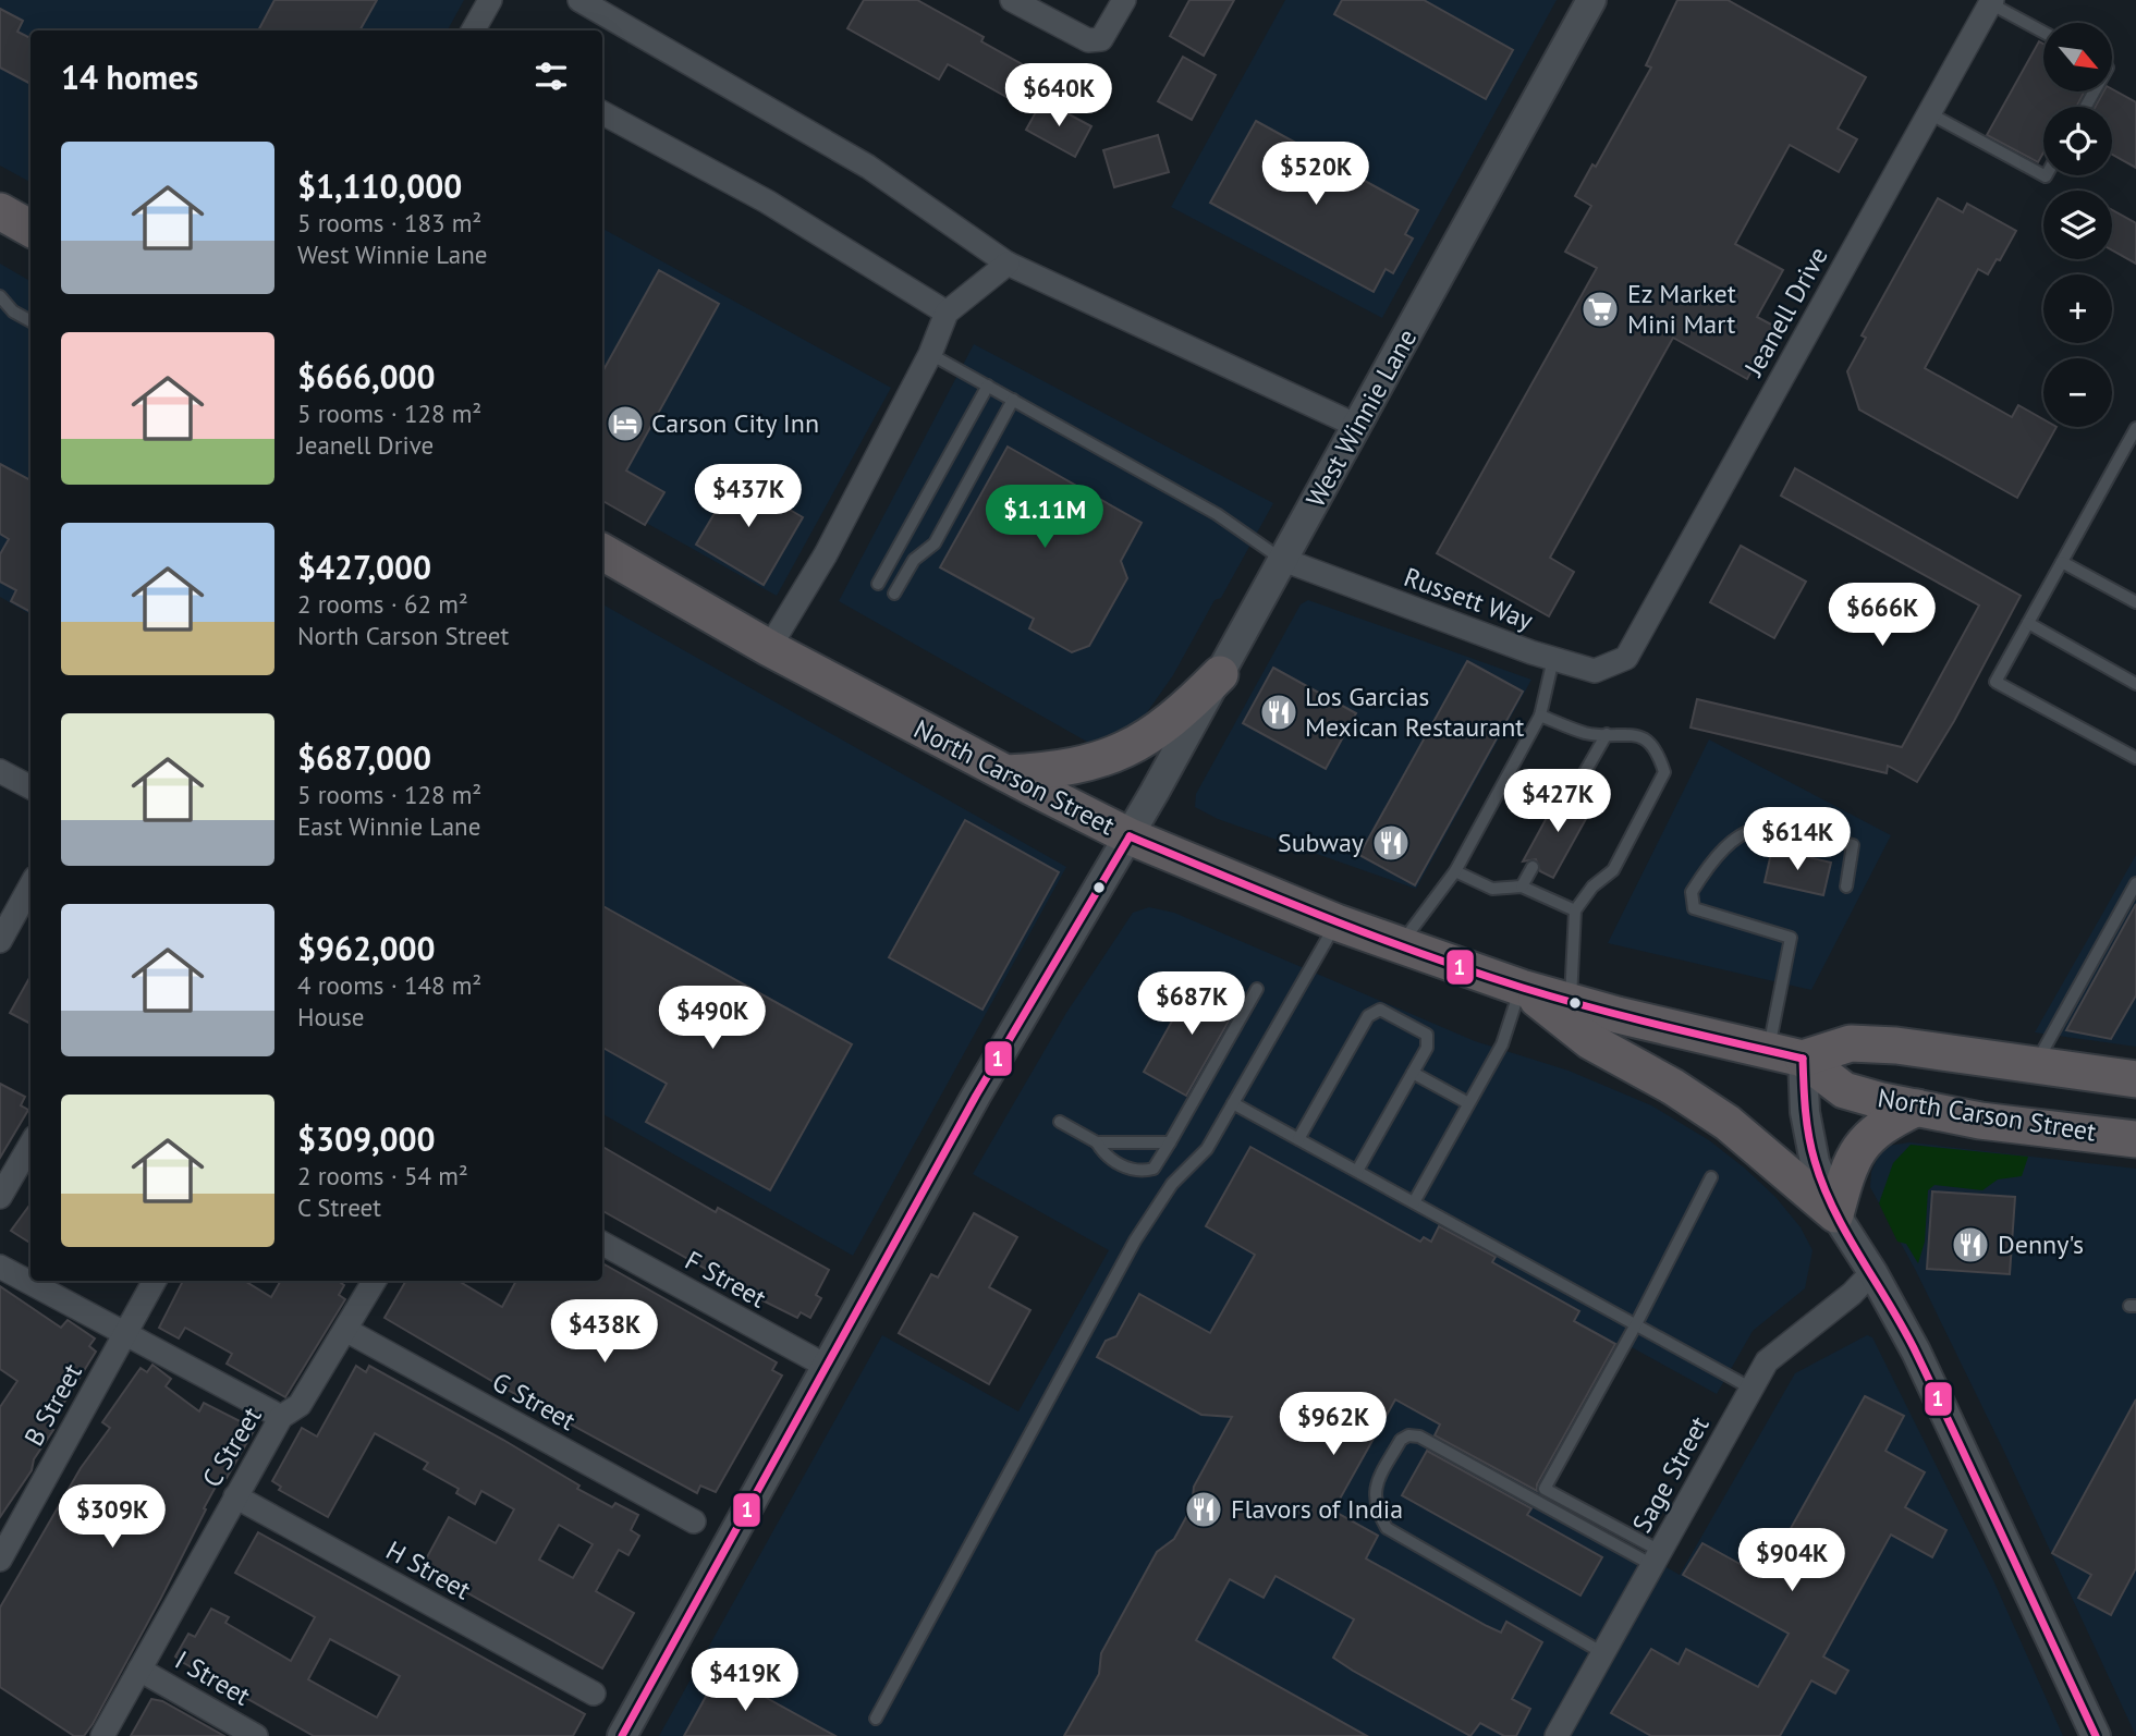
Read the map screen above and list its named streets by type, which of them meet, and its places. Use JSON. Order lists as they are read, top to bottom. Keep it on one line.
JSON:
{"streets":{"main road":["North Carson Street"],"street":["Jeanell Drive","West Winnie Lane","Russett Way","F Street","G Street","B Street","C Street","Sage Street","H Street","I Street"]},"crossings":[["Jeanell Drive","Russett Way"],["West Winnie Lane","Russett Way"],["West Winnie Lane","North Carson Street"],["West Winnie Lane","F Street"],["G Street","C Street"],["C Street","H Street"],["C Street","I Street"]],"places":{"supermarket":["Ez Market Mini Mart"],"hotel":["Carson City Inn"],"restaurant":["Los Garcias Mexican Restaurant","Subway","Denny's","Flavors of India"]},"lines":["transit line 1"],"north":"bottom right","page":{"map_buttons":["+","−"],"heading":"14 homes","price":["$640K","$520K","$437K","$1.11M","$666K","$427K","$614K","$687K","$490K","$438K","$962K","$309K","$904K","$419K"],"list":[{"name":"$1,110,000","note":"5 rooms · 183 m² · West Winnie Lane"},{"name":"$666,000","note":"5 rooms · 128 m² · Jeanell Drive"},{"name":"$427,000","note":"2 rooms · 62 m² · North Carson Street"},{"name":"$687,000","note":"5 rooms · 128 m² · East Winnie Lane"},{"name":"$962,000","note":"4 rooms · 148 m² · House"},{"name":"$309,000","note":"2 rooms · 54 m² · C Street"}]}}
